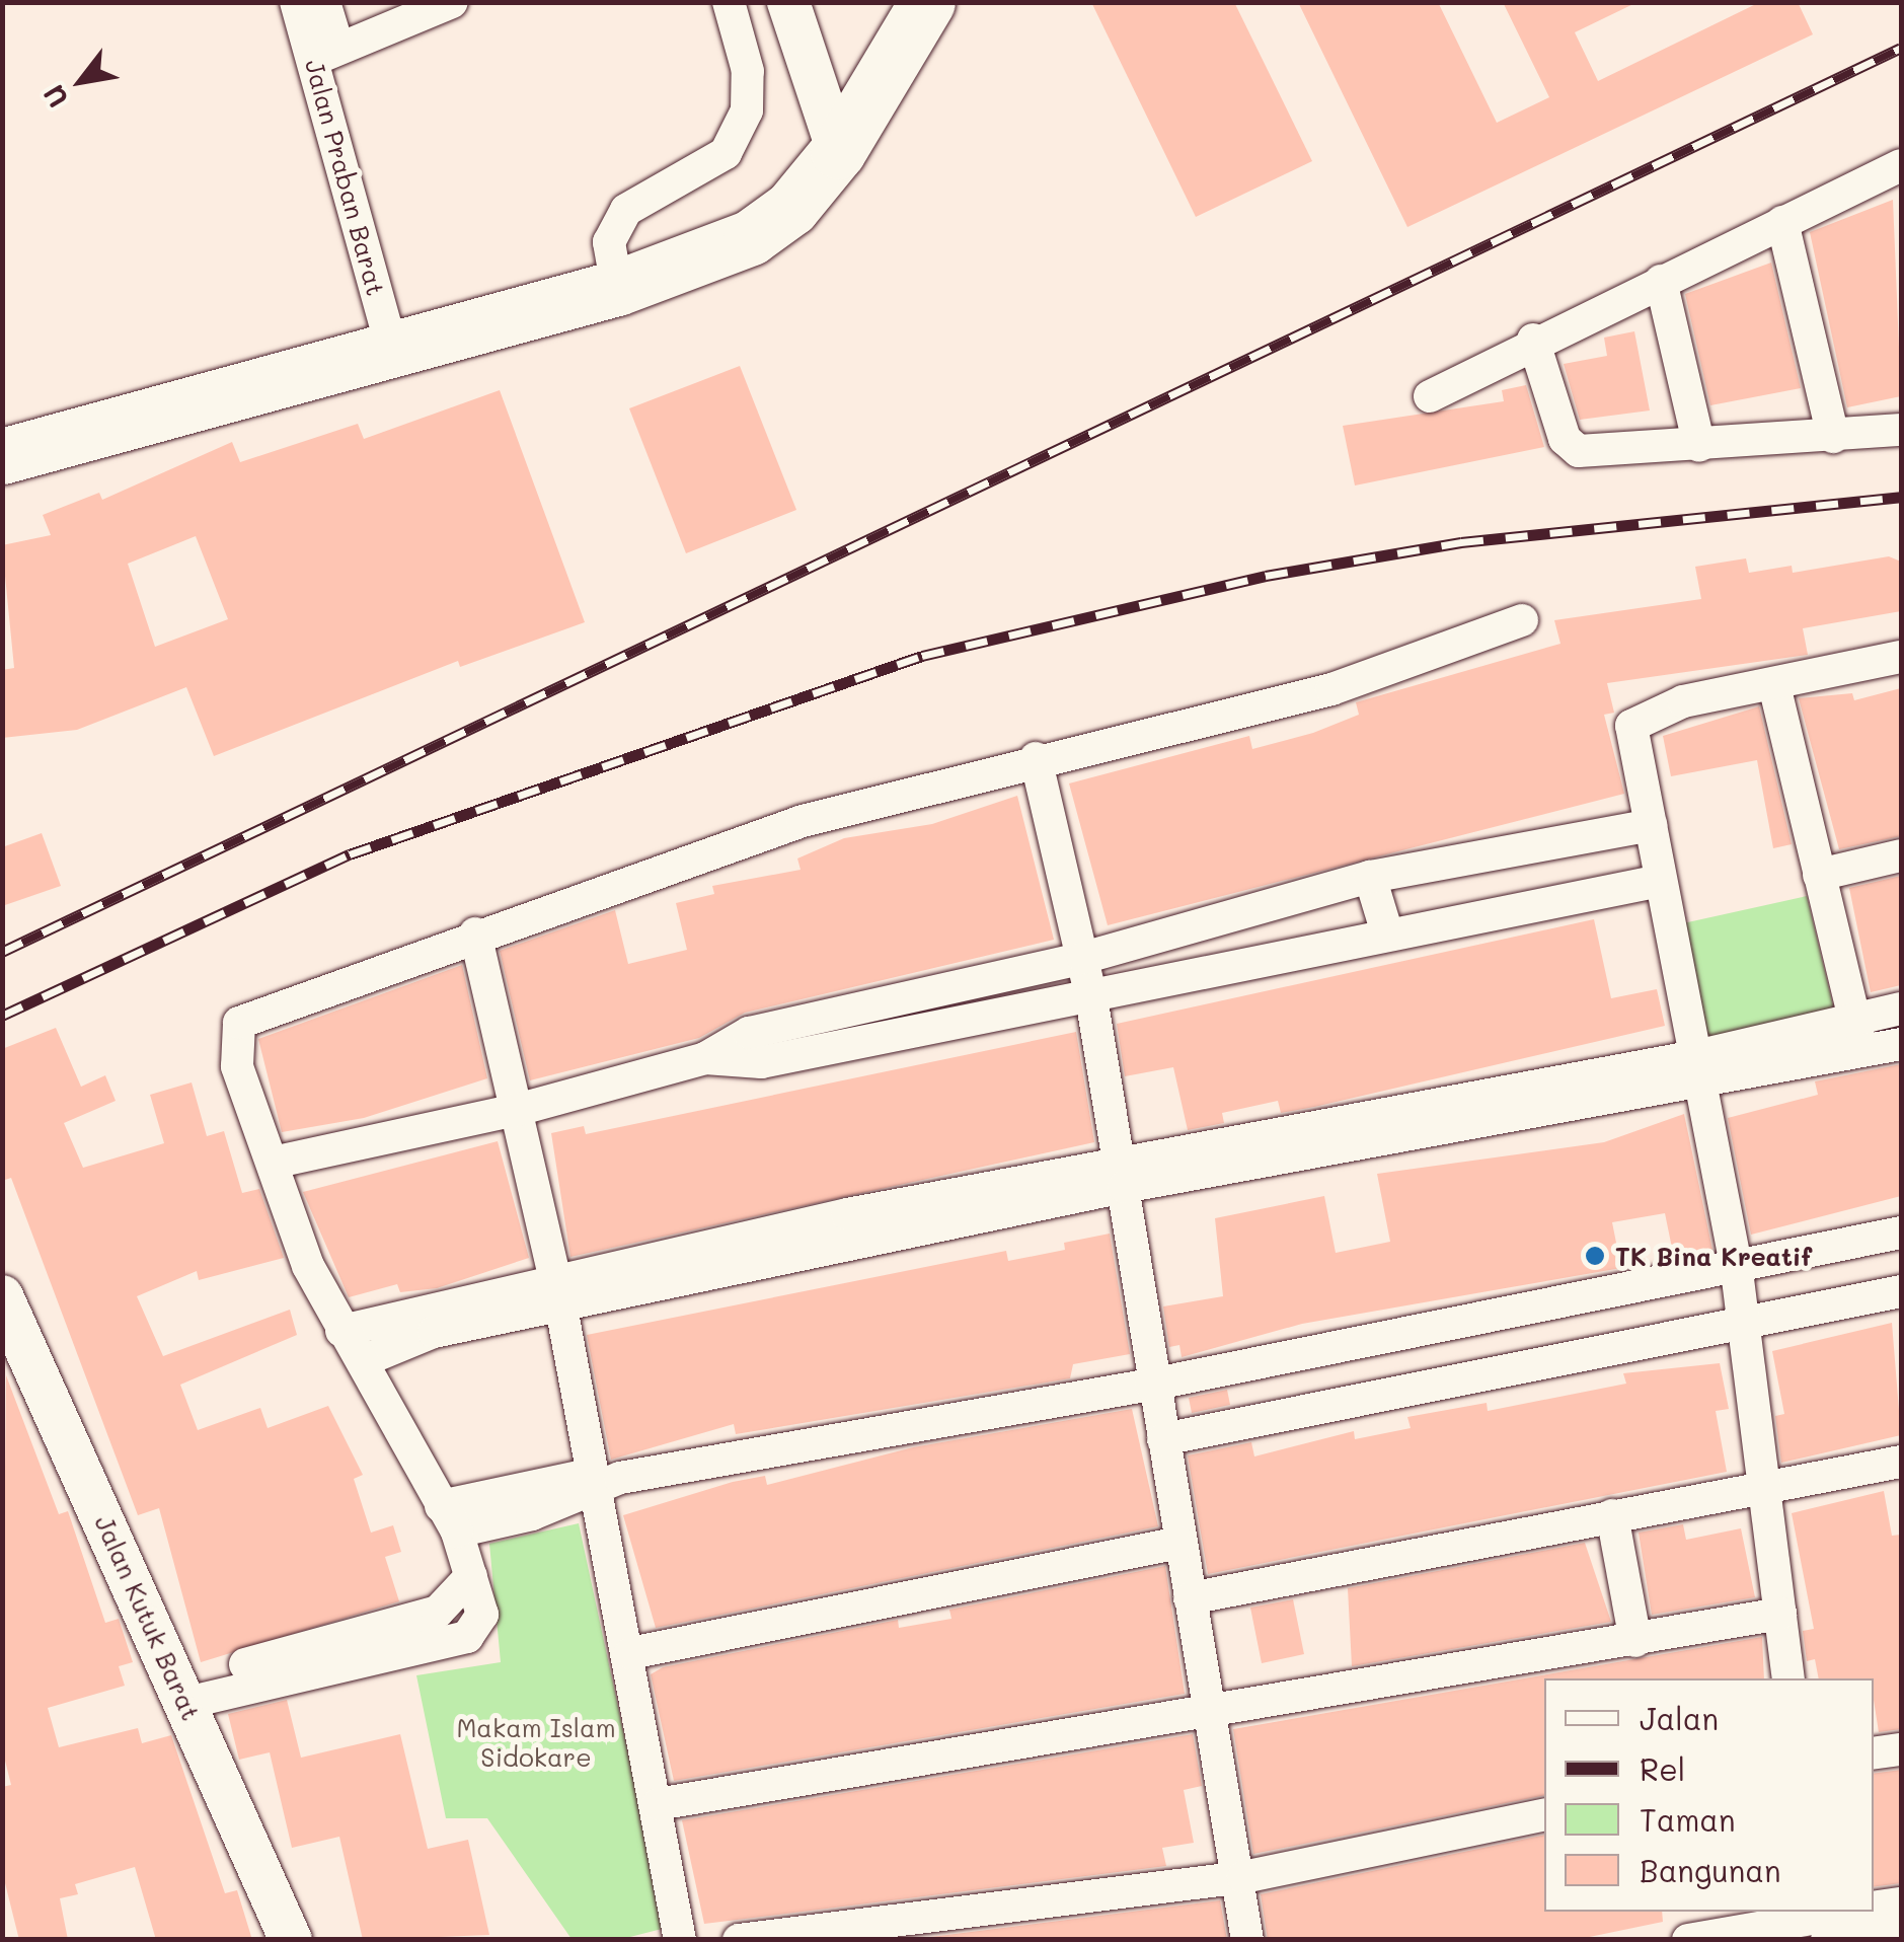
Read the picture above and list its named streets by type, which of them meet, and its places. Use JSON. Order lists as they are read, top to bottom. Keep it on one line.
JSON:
{"streets":{"street":["Jalan Praban Barat","Jalan Kutuk Barat"]},"parks":["Makam Islam Sidokare"],"places":["TK Bina Kreatif"],"legend":["Jalan","Rel","Taman","Bangunan"],"north":"bottom left"}
